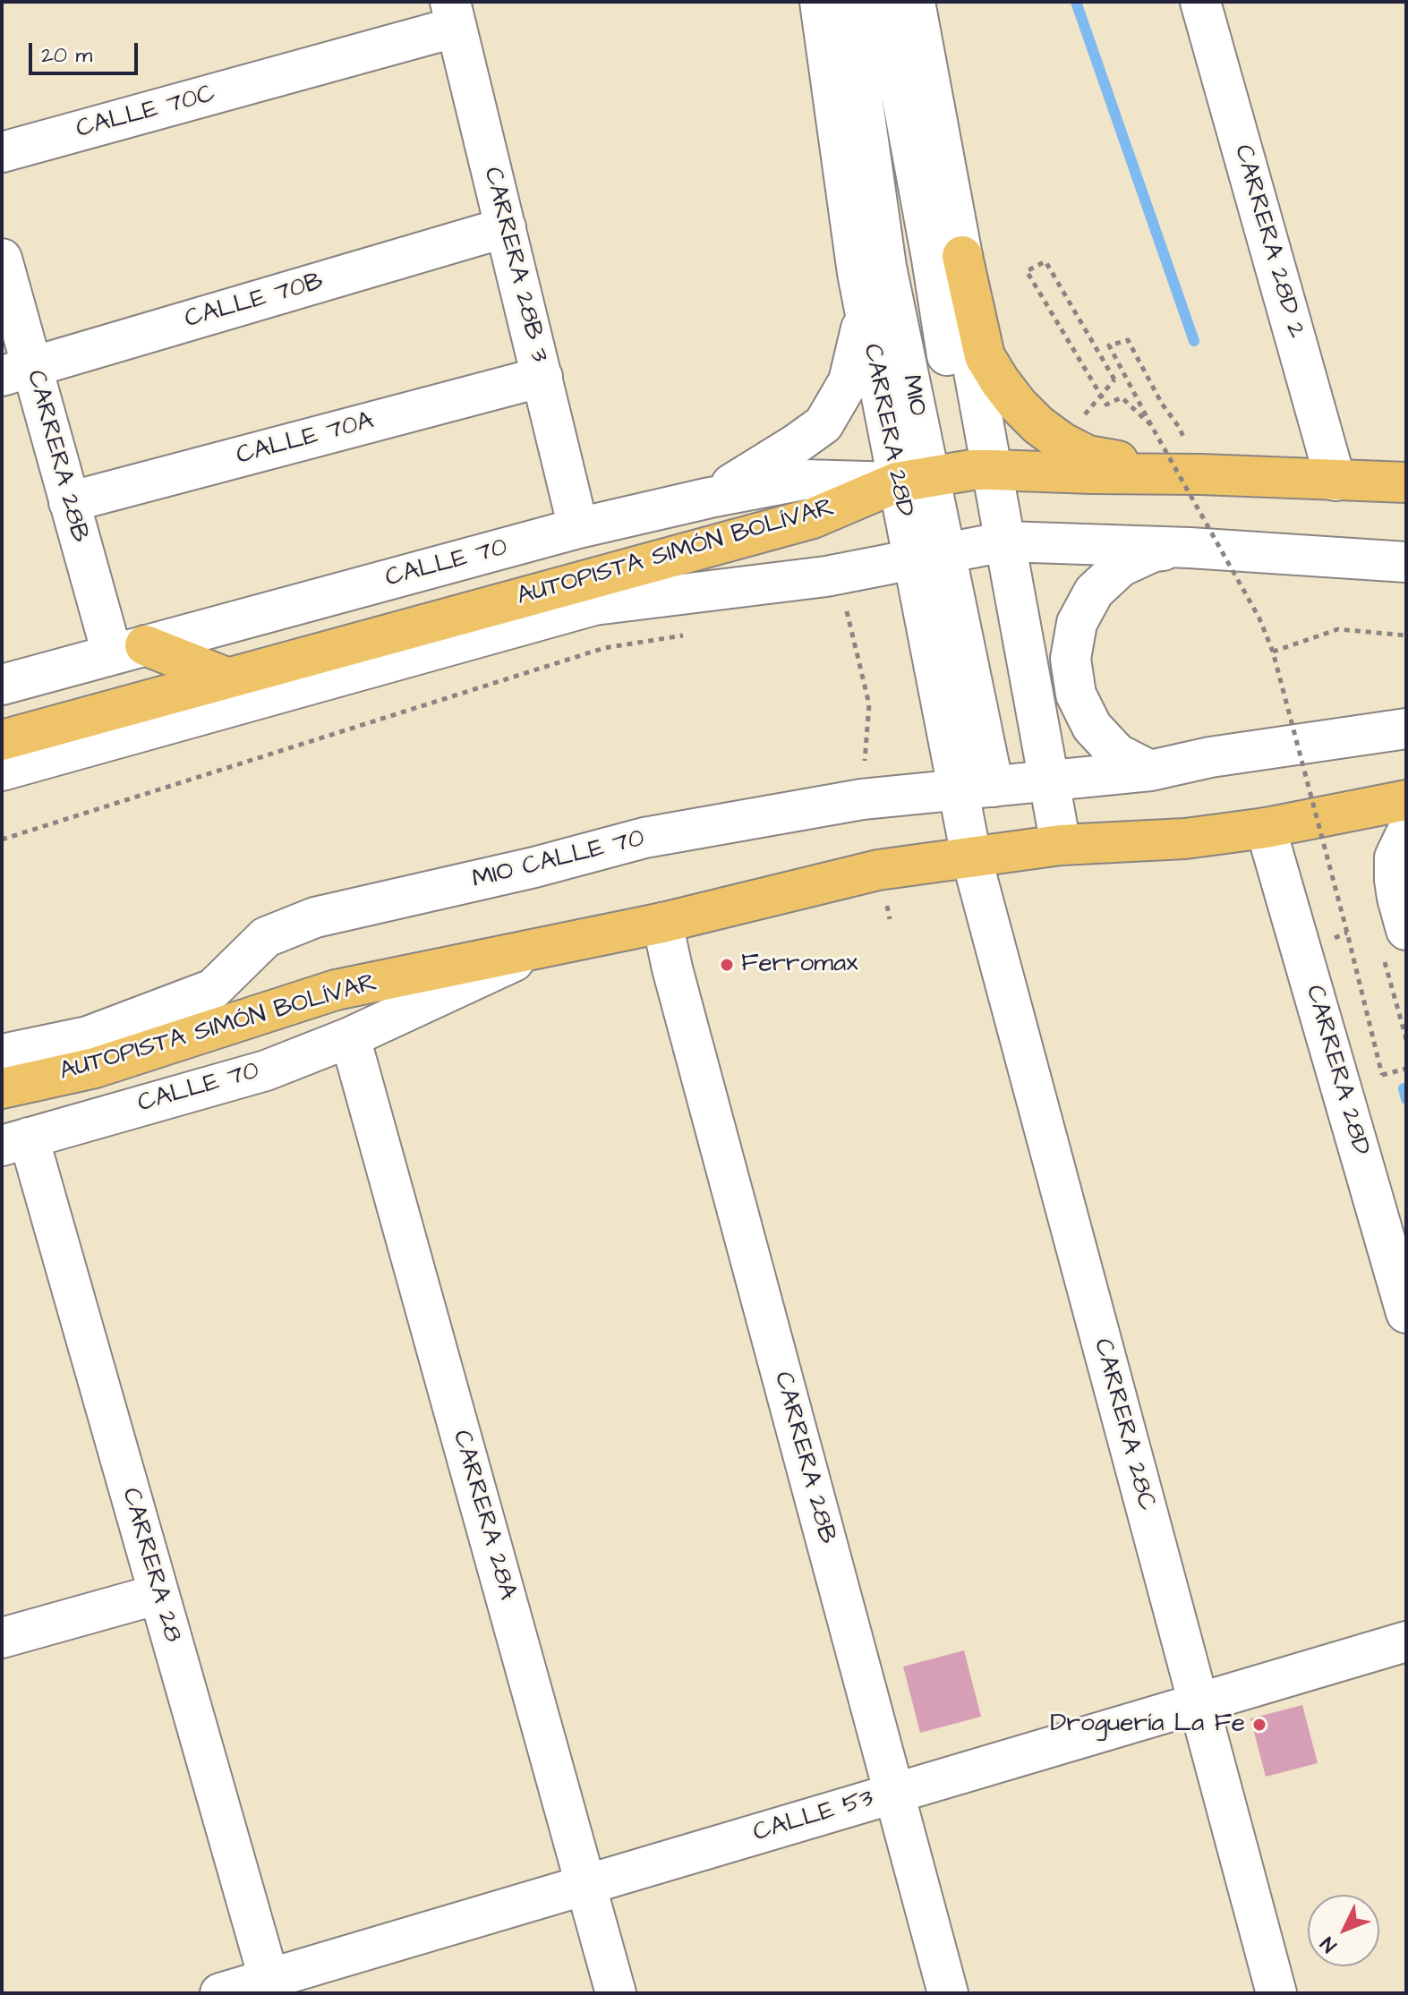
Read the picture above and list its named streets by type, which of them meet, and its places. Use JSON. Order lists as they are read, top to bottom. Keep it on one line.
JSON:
{"streets":{"highway":["AUTOPISTA SIMÓN BOLÍVAR"],"street":["CALLE 70C","CARRERA 28D 2","CARRERA 28B 3","CALLE 70B","MIO","CARRERA 28D","CALLE 70A","CARRERA 28B","CALLE 70","MIO CALLE 70","CARRERA 28C","CARRERA 28A","CARRERA 28","CALLE 53"]},"crossings":[["CALLE 70C","CARRERA 28B 3"],["CARRERA 28D 2","AUTOPISTA SIMÓN BOLÍVAR"],["CARRERA 28B 3","CALLE 70B"],["CARRERA 28B 3","CALLE 70A"],["CARRERA 28B 3","CALLE 70"],["CALLE 70B","CARRERA 28B"],["MIO","CARRERA 28D"],["MIO","AUTOPISTA SIMÓN BOLÍVAR"],["MIO","CALLE 70"],["CARRERA 28D","AUTOPISTA SIMÓN BOLÍVAR"],["CARRERA 28D","CALLE 70"],["CALLE 70A","CARRERA 28B"],["CARRERA 28B","AUTOPISTA SIMÓN BOLÍVAR"],["CARRERA 28B","CALLE 70"],["CARRERA 28B","CALLE 53"],["AUTOPISTA SIMÓN BOLÍVAR","CALLE 70"],["AUTOPISTA SIMÓN BOLÍVAR","CARRERA 28C"],["CALLE 70","CARRERA 28A"],["CALLE 70","CARRERA 28"],["CARRERA 28C","CALLE 53"],["CARRERA 28A","CALLE 53"],["CARRERA 28","CALLE 53"]],"places":["Ferromax","Droguería La Fe"],"scale_bar":"20 m","north":"bottom left"}
